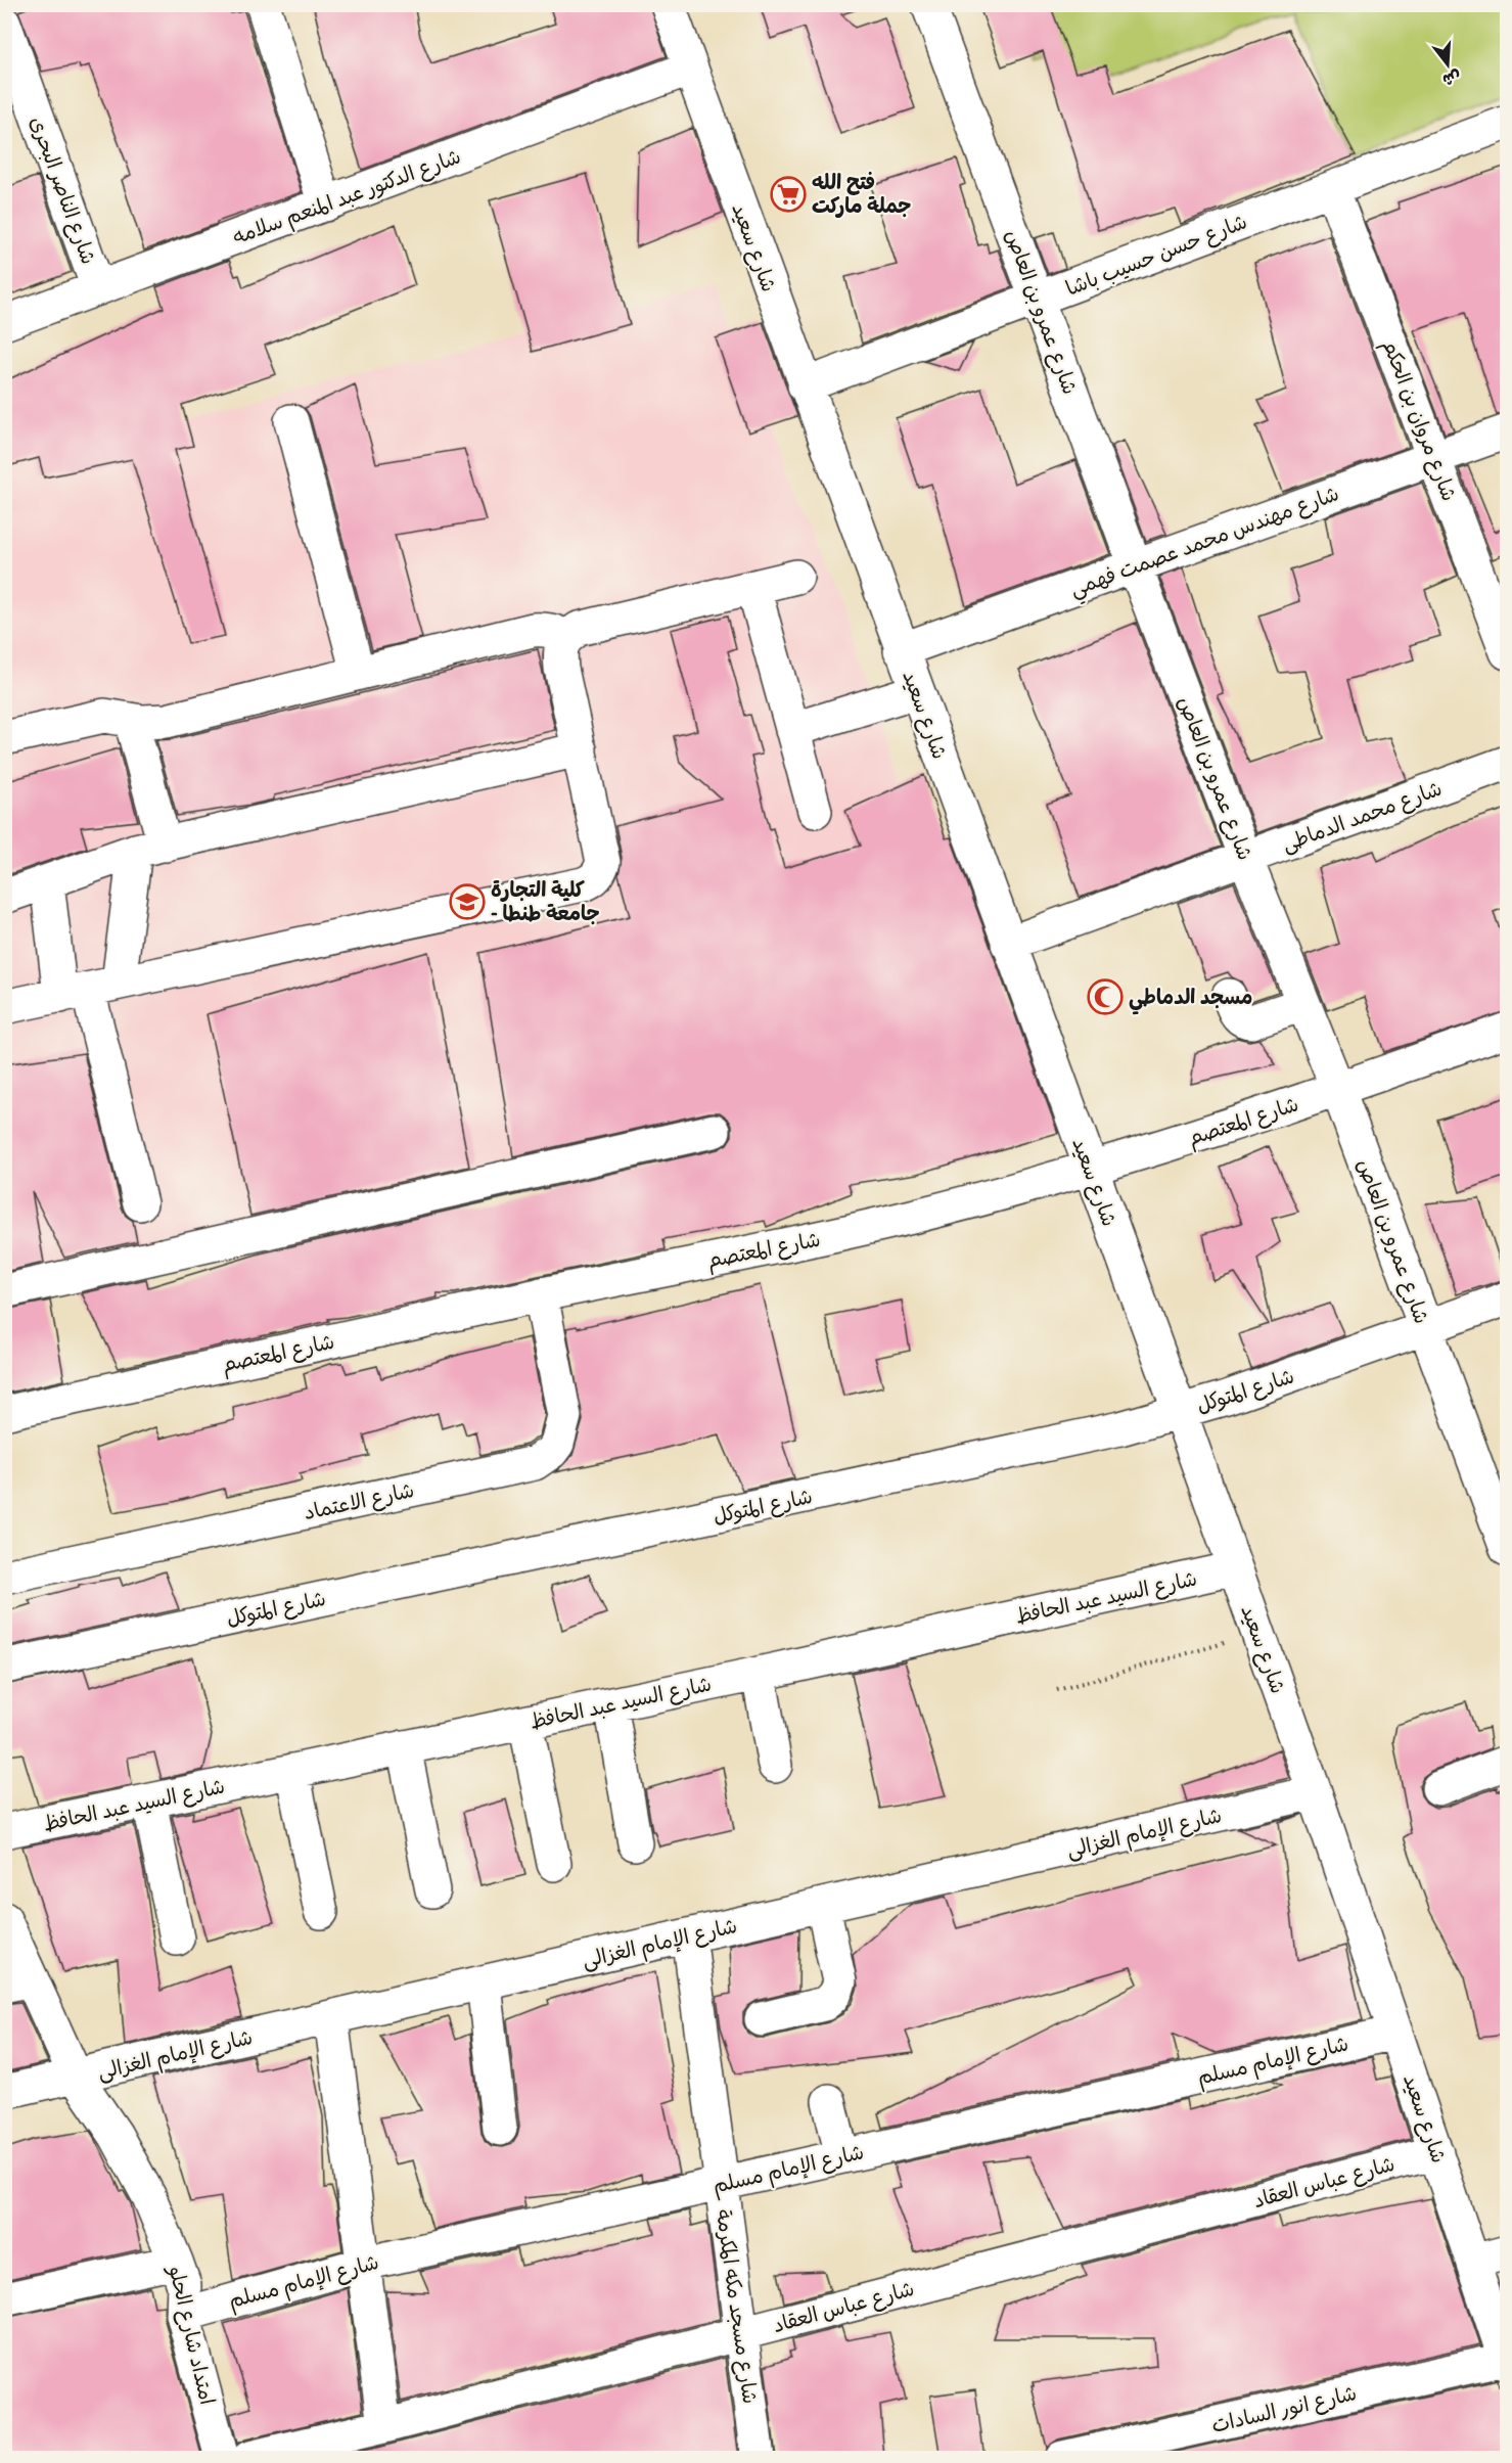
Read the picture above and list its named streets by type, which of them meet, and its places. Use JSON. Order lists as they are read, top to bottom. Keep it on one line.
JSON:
{"streets":{"street":["شارع الناصر البحرى","شارع الدكتور عبد المنعم سلامه","شارع سعيد","شارع حسن حسيب باشا","شارع عمرو بن العاص","شارع مروان بن الحكم","شارع مهندس محمد عصمت فهمي","شارع محمد الدماطى","شارع المعتصم","شارع المتوكل","شارع الاعتماد","شارع السيد عبد الحافظ","شارع الإمام الغزالى","شارع الإمام مسلم","شارع عباس العقاد","شارع مسجد مكه المكرمة","امتداد شارع الحلو","شارع انور السادات"]},"crossings":[["شارع الناصر البحرى","شارع الدكتور عبد المنعم سلامه"],["شارع الدكتور عبد المنعم سلامه","شارع سعيد"],["شارع سعيد","شارع حسن حسيب باشا"],["شارع سعيد","شارع مهندس محمد عصمت فهمي"],["شارع سعيد","شارع محمد الدماطى"],["شارع سعيد","شارع المعتصم"],["شارع سعيد","شارع المتوكل"],["شارع سعيد","شارع السيد عبد الحافظ"],["شارع سعيد","شارع الإمام الغزالى"],["شارع سعيد","شارع الإمام مسلم"],["شارع سعيد","شارع عباس العقاد"],["شارع سعيد","شارع انور السادات"],["شارع حسن حسيب باشا","شارع عمرو بن العاص"],["شارع حسن حسيب باشا","شارع مروان بن الحكم"],["شارع عمرو بن العاص","شارع مهندس محمد عصمت فهمي"],["شارع عمرو بن العاص","شارع محمد الدماطى"],["شارع عمرو بن العاص","شارع المعتصم"],["شارع عمرو بن العاص","شارع المتوكل"],["شارع مروان بن الحكم","شارع مهندس محمد عصمت فهمي"],["شارع المعتصم","شارع الاعتماد"],["شارع الإمام الغزالى","شارع مسجد مكه المكرمة"],["شارع الإمام الغزالى","امتداد شارع الحلو"],["شارع الإمام مسلم","شارع مسجد مكه المكرمة"],["شارع الإمام مسلم","امتداد شارع الحلو"],["شارع عباس العقاد","شارع مسجد مكه المكرمة"]],"places":{"supermarket":["فتح الله جملة ماركت"],"school or university":["كلية التجارة - جامعة طنطا"],"mosque":["مسجد الدماطي"]},"north":"bottom"}
